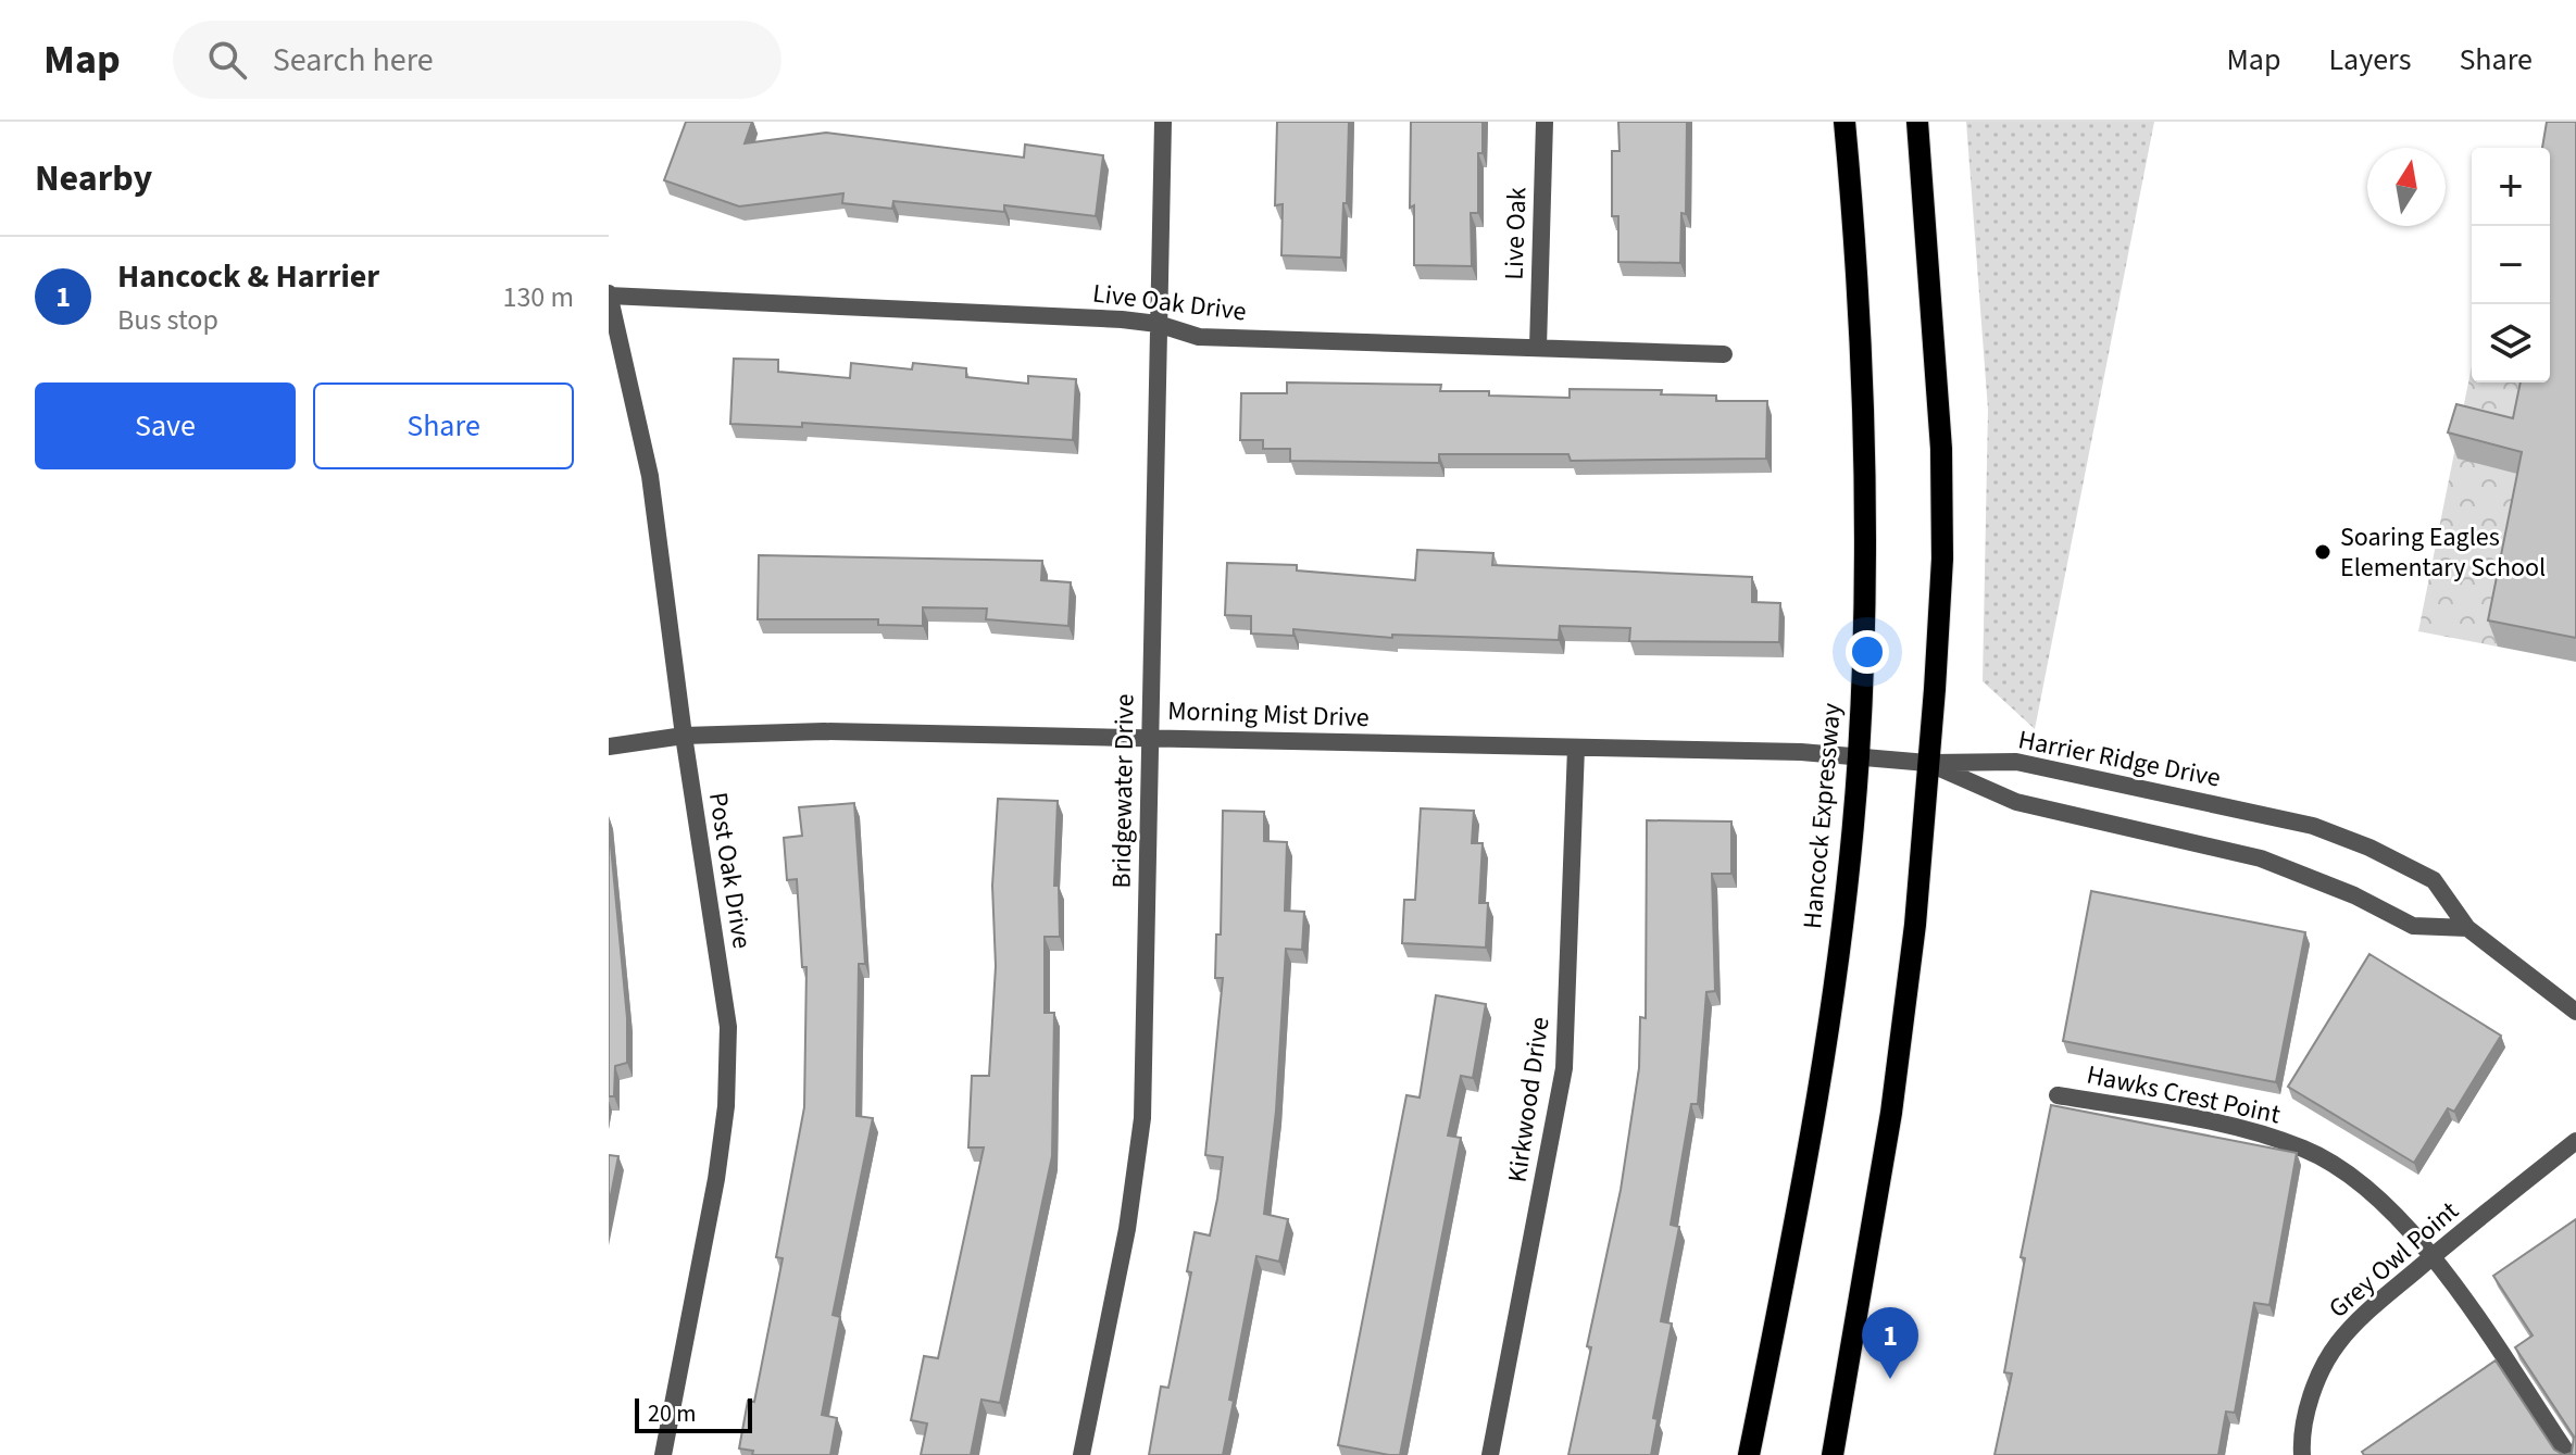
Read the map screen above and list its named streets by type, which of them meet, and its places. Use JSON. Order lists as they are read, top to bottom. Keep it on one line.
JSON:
{"streets":{"main road":["Hancock Expressway"],"street":["Live Oak","Live Oak Drive","Morning Mist Drive","Harrier Ridge Drive","Bridgewater Drive","Post Oak Drive","Hawks Crest Point","Kirkwood Drive","Grey Owl Point"]},"crossings":[["Live Oak","Live Oak Drive"],["Live Oak Drive","Bridgewater Drive"],["Live Oak Drive","Post Oak Drive"],["Morning Mist Drive","Harrier Ridge Drive"],["Morning Mist Drive","Bridgewater Drive"],["Morning Mist Drive","Hancock Expressway"],["Morning Mist Drive","Post Oak Drive"],["Morning Mist Drive","Kirkwood Drive"],["Hawks Crest Point","Grey Owl Point"]],"places":["Soaring Eagles Elementary School"],"scale_bar":"20 m","north":"top","page":{"header":"Map","search":"Search here","nav":["Map","Layers","Share"],"heading":"Nearby","map_buttons":["+","−"],"list":[{"mark":"1","name":"Hancock & Harrier","note":"Bus stop","value":"130 m"}],"buttons":["Save","Share"],"pins":"1","scale":"20 m"}}
